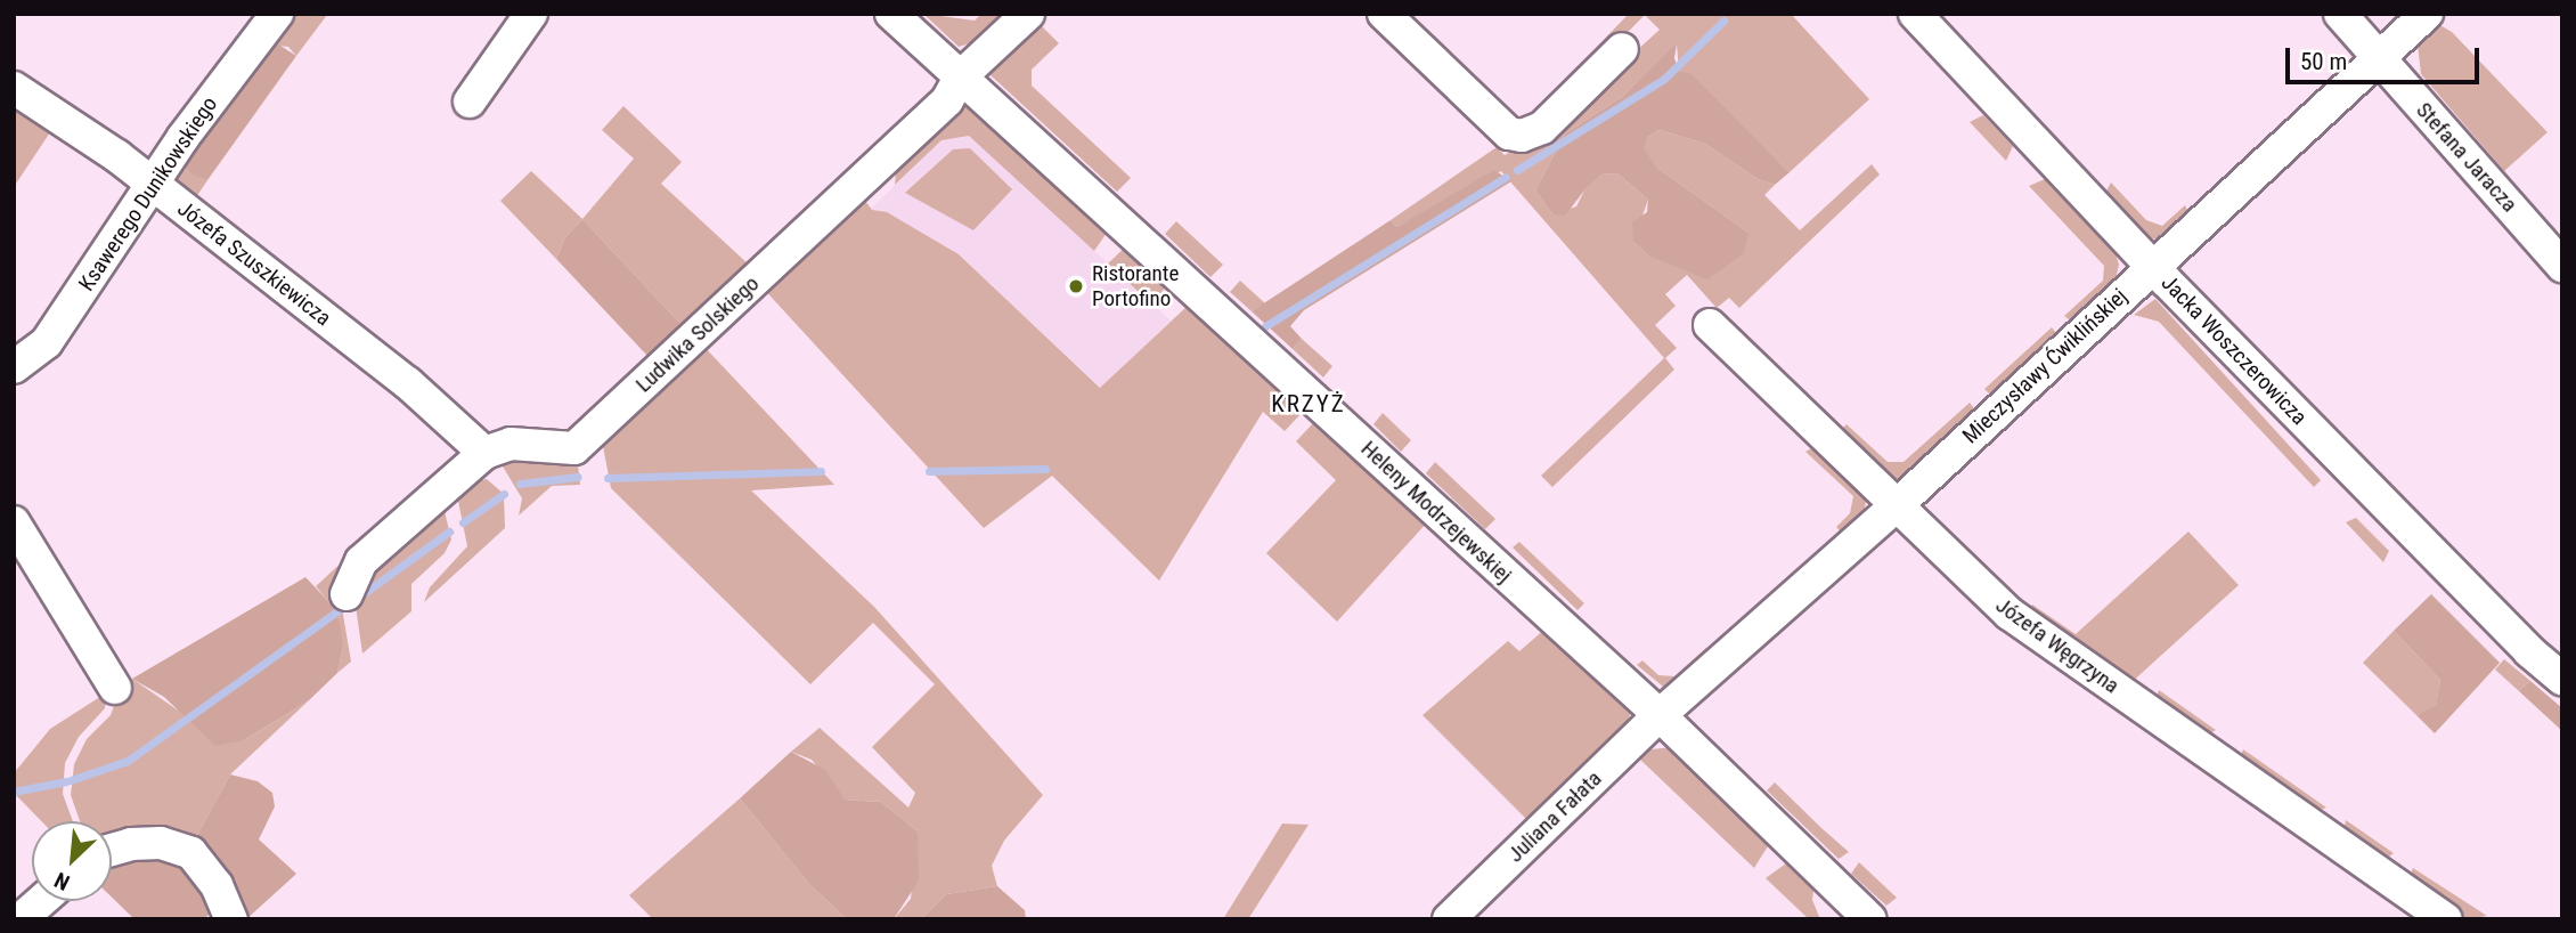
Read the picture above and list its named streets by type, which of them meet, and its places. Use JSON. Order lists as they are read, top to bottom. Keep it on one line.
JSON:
{"streets":{"street":["Stefana Jaracza","Ksawerego Dunikowskiego","Józefa Szuszkiewicza","Ludwika Solskiego","Jacka Woszczerowicza","Mieczysławy Ćwiklińskiej","Heleny Modrzejewskiej","Józefa Węgrzyna","Juliana Fałata"]},"crossings":[["Stefana Jaracza","Mieczysławy Ćwiklińskiej"],["Ksawerego Dunikowskiego","Józefa Szuszkiewicza"],["Józefa Szuszkiewicza","Ludwika Solskiego"],["Ludwika Solskiego","Heleny Modrzejewskiej"],["Jacka Woszczerowicza","Mieczysławy Ćwiklińskiej"],["Mieczysławy Ćwiklińskiej","Heleny Modrzejewskiej"],["Mieczysławy Ćwiklińskiej","Józefa Węgrzyna"],["Mieczysławy Ćwiklińskiej","Juliana Fałata"],["Heleny Modrzejewskiej","Juliana Fałata"]],"districts":["KRZYŻ"],"places":["Ristorante Portofino"],"scale_bar":"50 m","north":"bottom left"}
